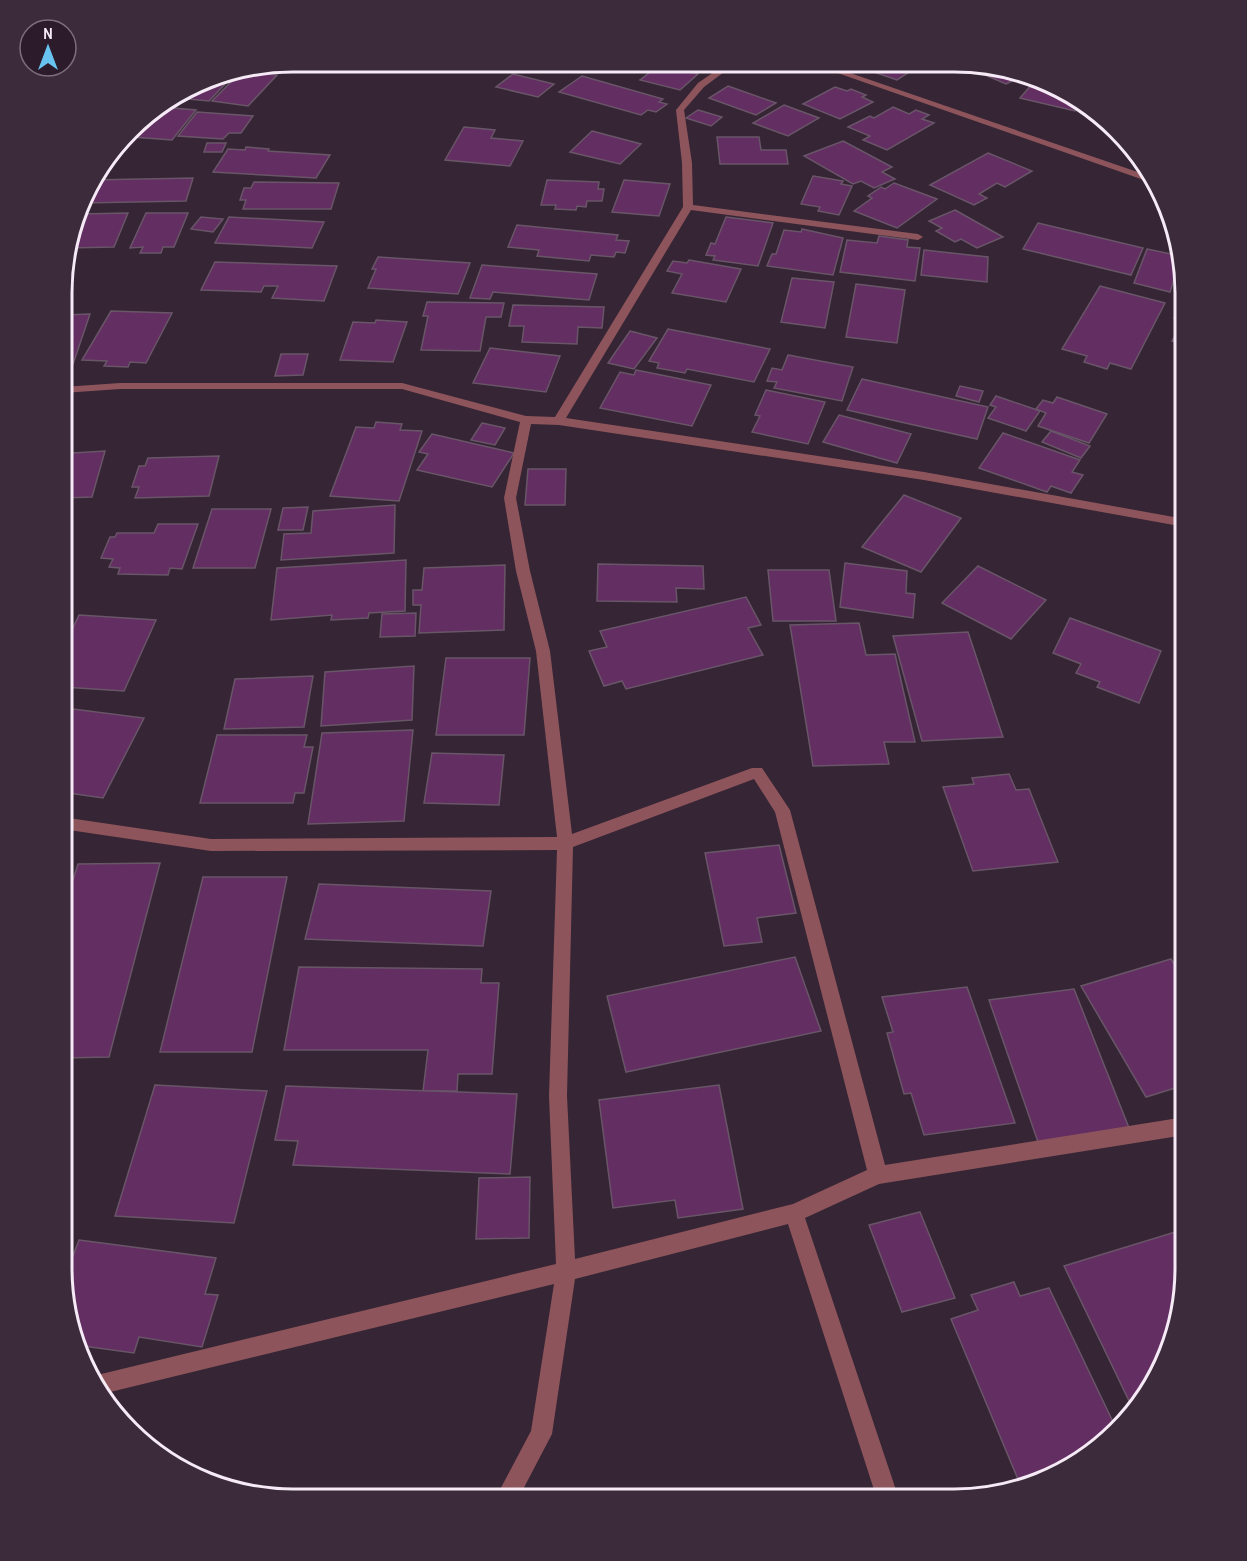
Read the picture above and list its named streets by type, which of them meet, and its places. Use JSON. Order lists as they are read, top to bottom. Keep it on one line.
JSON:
{"north":"top"}
